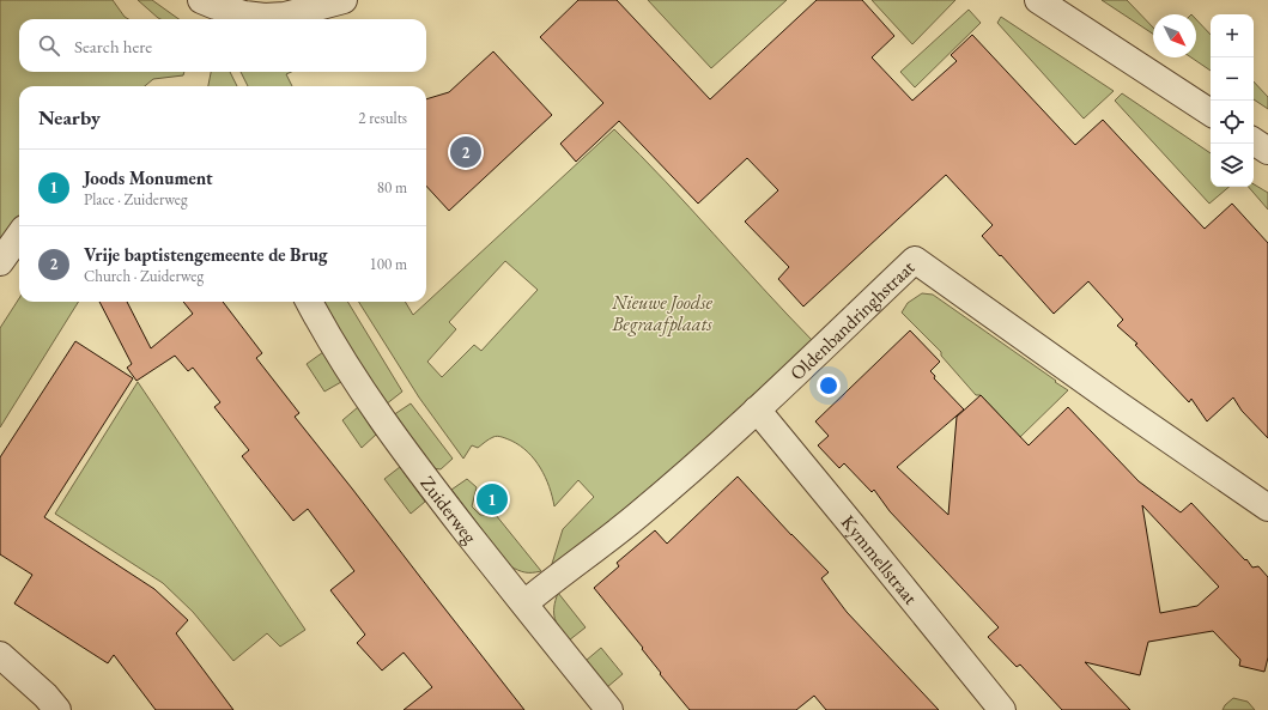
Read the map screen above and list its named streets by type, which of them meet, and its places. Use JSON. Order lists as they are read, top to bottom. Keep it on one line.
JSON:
{"streets":{"street":["Oldenbandringhstraat","Zuiderweg","Kymmellstraat"]},"crossings":[["Oldenbandringhstraat","Zuiderweg"],["Oldenbandringhstraat","Kymmellstraat"]],"parks":["Nieuwe Joodse Begraafplaats"],"north":"bottom right","page":{"map_buttons":["+","−"],"search":"Search here","heading":["Nearby","2 results"],"pins":["2","1"],"list":[{"mark":"1","name":"Joods Monument","note":"Place · Zuiderweg","value":"80 m"},{"mark":"2","name":"Vrije baptistengemeente de Brug","note":"Church · Zuiderweg","value":"100 m"}]}}
